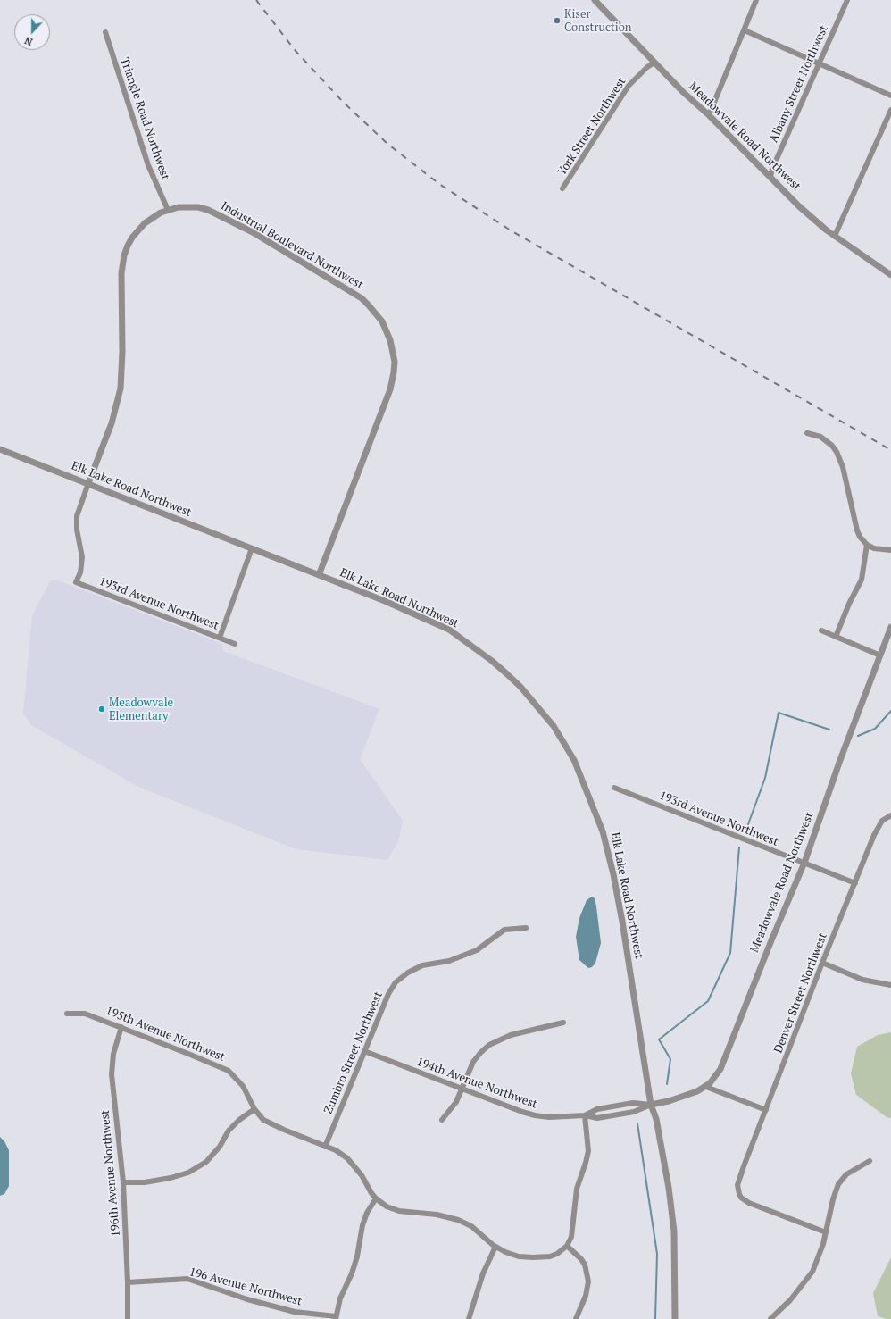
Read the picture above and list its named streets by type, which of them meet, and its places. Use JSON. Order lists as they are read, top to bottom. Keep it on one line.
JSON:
{"streets":{"street":["Albany Street Northwest","Triangle Road Northwest","York Street Northwest","Meadowvale Road Northwest","Industrial Boulevard Northwest","Elk Lake Road Northwest","193rd Avenue Northwest","Denver Street Northwest","195th Avenue Northwest","Zumbro Street Northwest","194th Avenue Northwest","196th Avenue Northwest","196 Avenue Northwest"]},"crossings":[["Albany Street Northwest","Meadowvale Road Northwest"],["Triangle Road Northwest","Industrial Boulevard Northwest"],["York Street Northwest","Meadowvale Road Northwest"],["Meadowvale Road Northwest","Elk Lake Road Northwest"],["Meadowvale Road Northwest","193rd Avenue Northwest"],["Meadowvale Road Northwest","194th Avenue Northwest"],["Industrial Boulevard Northwest","Elk Lake Road Northwest"],["Industrial Boulevard Northwest","193rd Avenue Northwest"],["Elk Lake Road Northwest","193rd Avenue Northwest"],["Elk Lake Road Northwest","194th Avenue Northwest"],["193rd Avenue Northwest","Denver Street Northwest"],["195th Avenue Northwest","Zumbro Street Northwest"],["195th Avenue Northwest","196th Avenue Northwest"],["Zumbro Street Northwest","194th Avenue Northwest"],["196th Avenue Northwest","196 Avenue Northwest"]],"places":["Kiser Construction","Meadowvale Elementary"],"north":"bottom"}
